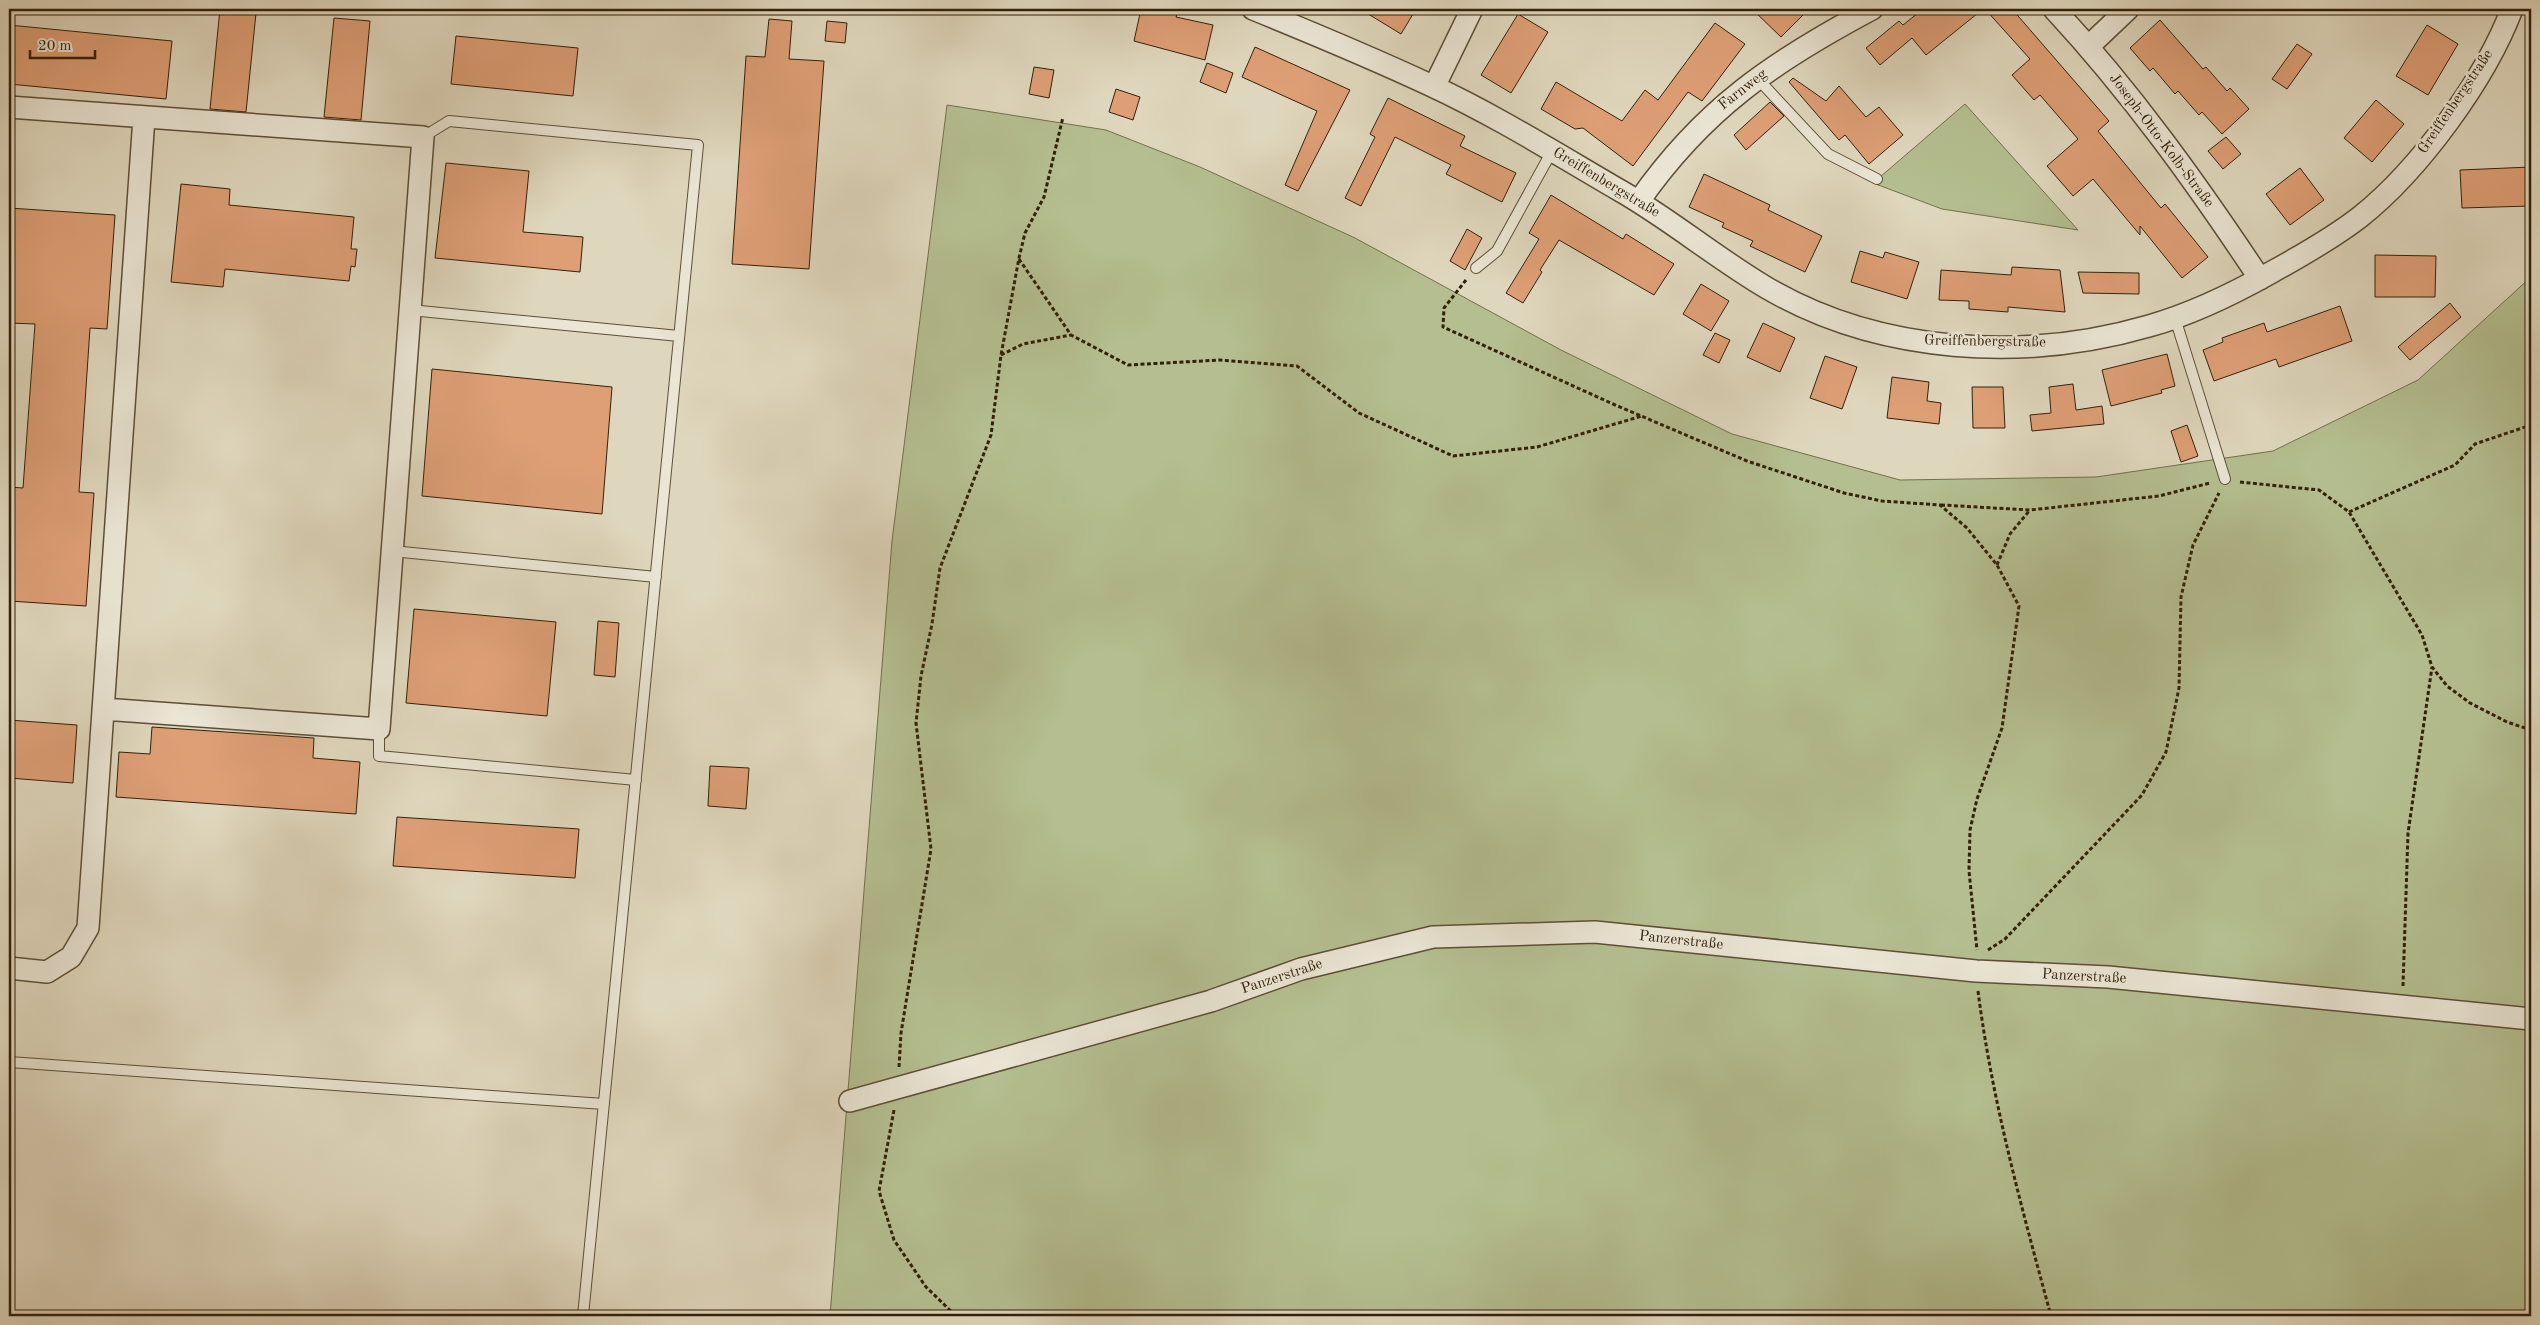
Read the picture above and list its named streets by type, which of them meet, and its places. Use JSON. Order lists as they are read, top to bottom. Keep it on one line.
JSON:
{"streets":{"street":["Farnweg","Greiffenbergstraße","Joseph-Otto-Kolb-Straße","Panzerstraße"]},"crossings":[["Farnweg","Greiffenbergstraße"],["Greiffenbergstraße","Joseph-Otto-Kolb-Straße"]],"scale_bar":"20 m"}
